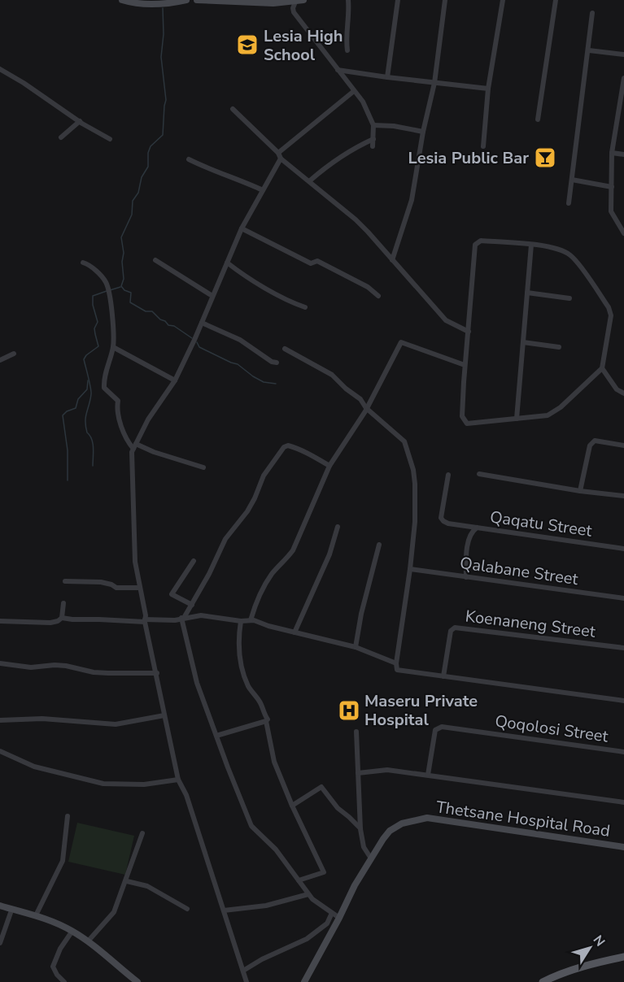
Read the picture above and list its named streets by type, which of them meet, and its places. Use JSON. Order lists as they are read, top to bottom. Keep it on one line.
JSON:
{"streets":{"main road":["Thetsane Hospital Road"],"street":["Qaqatu Street","Qalabane Street","Koenaneng Street","Qoqolosi Street"]},"crossings":[["Qaqatu Street","Qalabane Street"]],"places":{"school or university":["Lesia High School"],"bar":["Lesia Public Bar"],"hospital":["Maseru Private Hospital"]},"north":"top right"}
